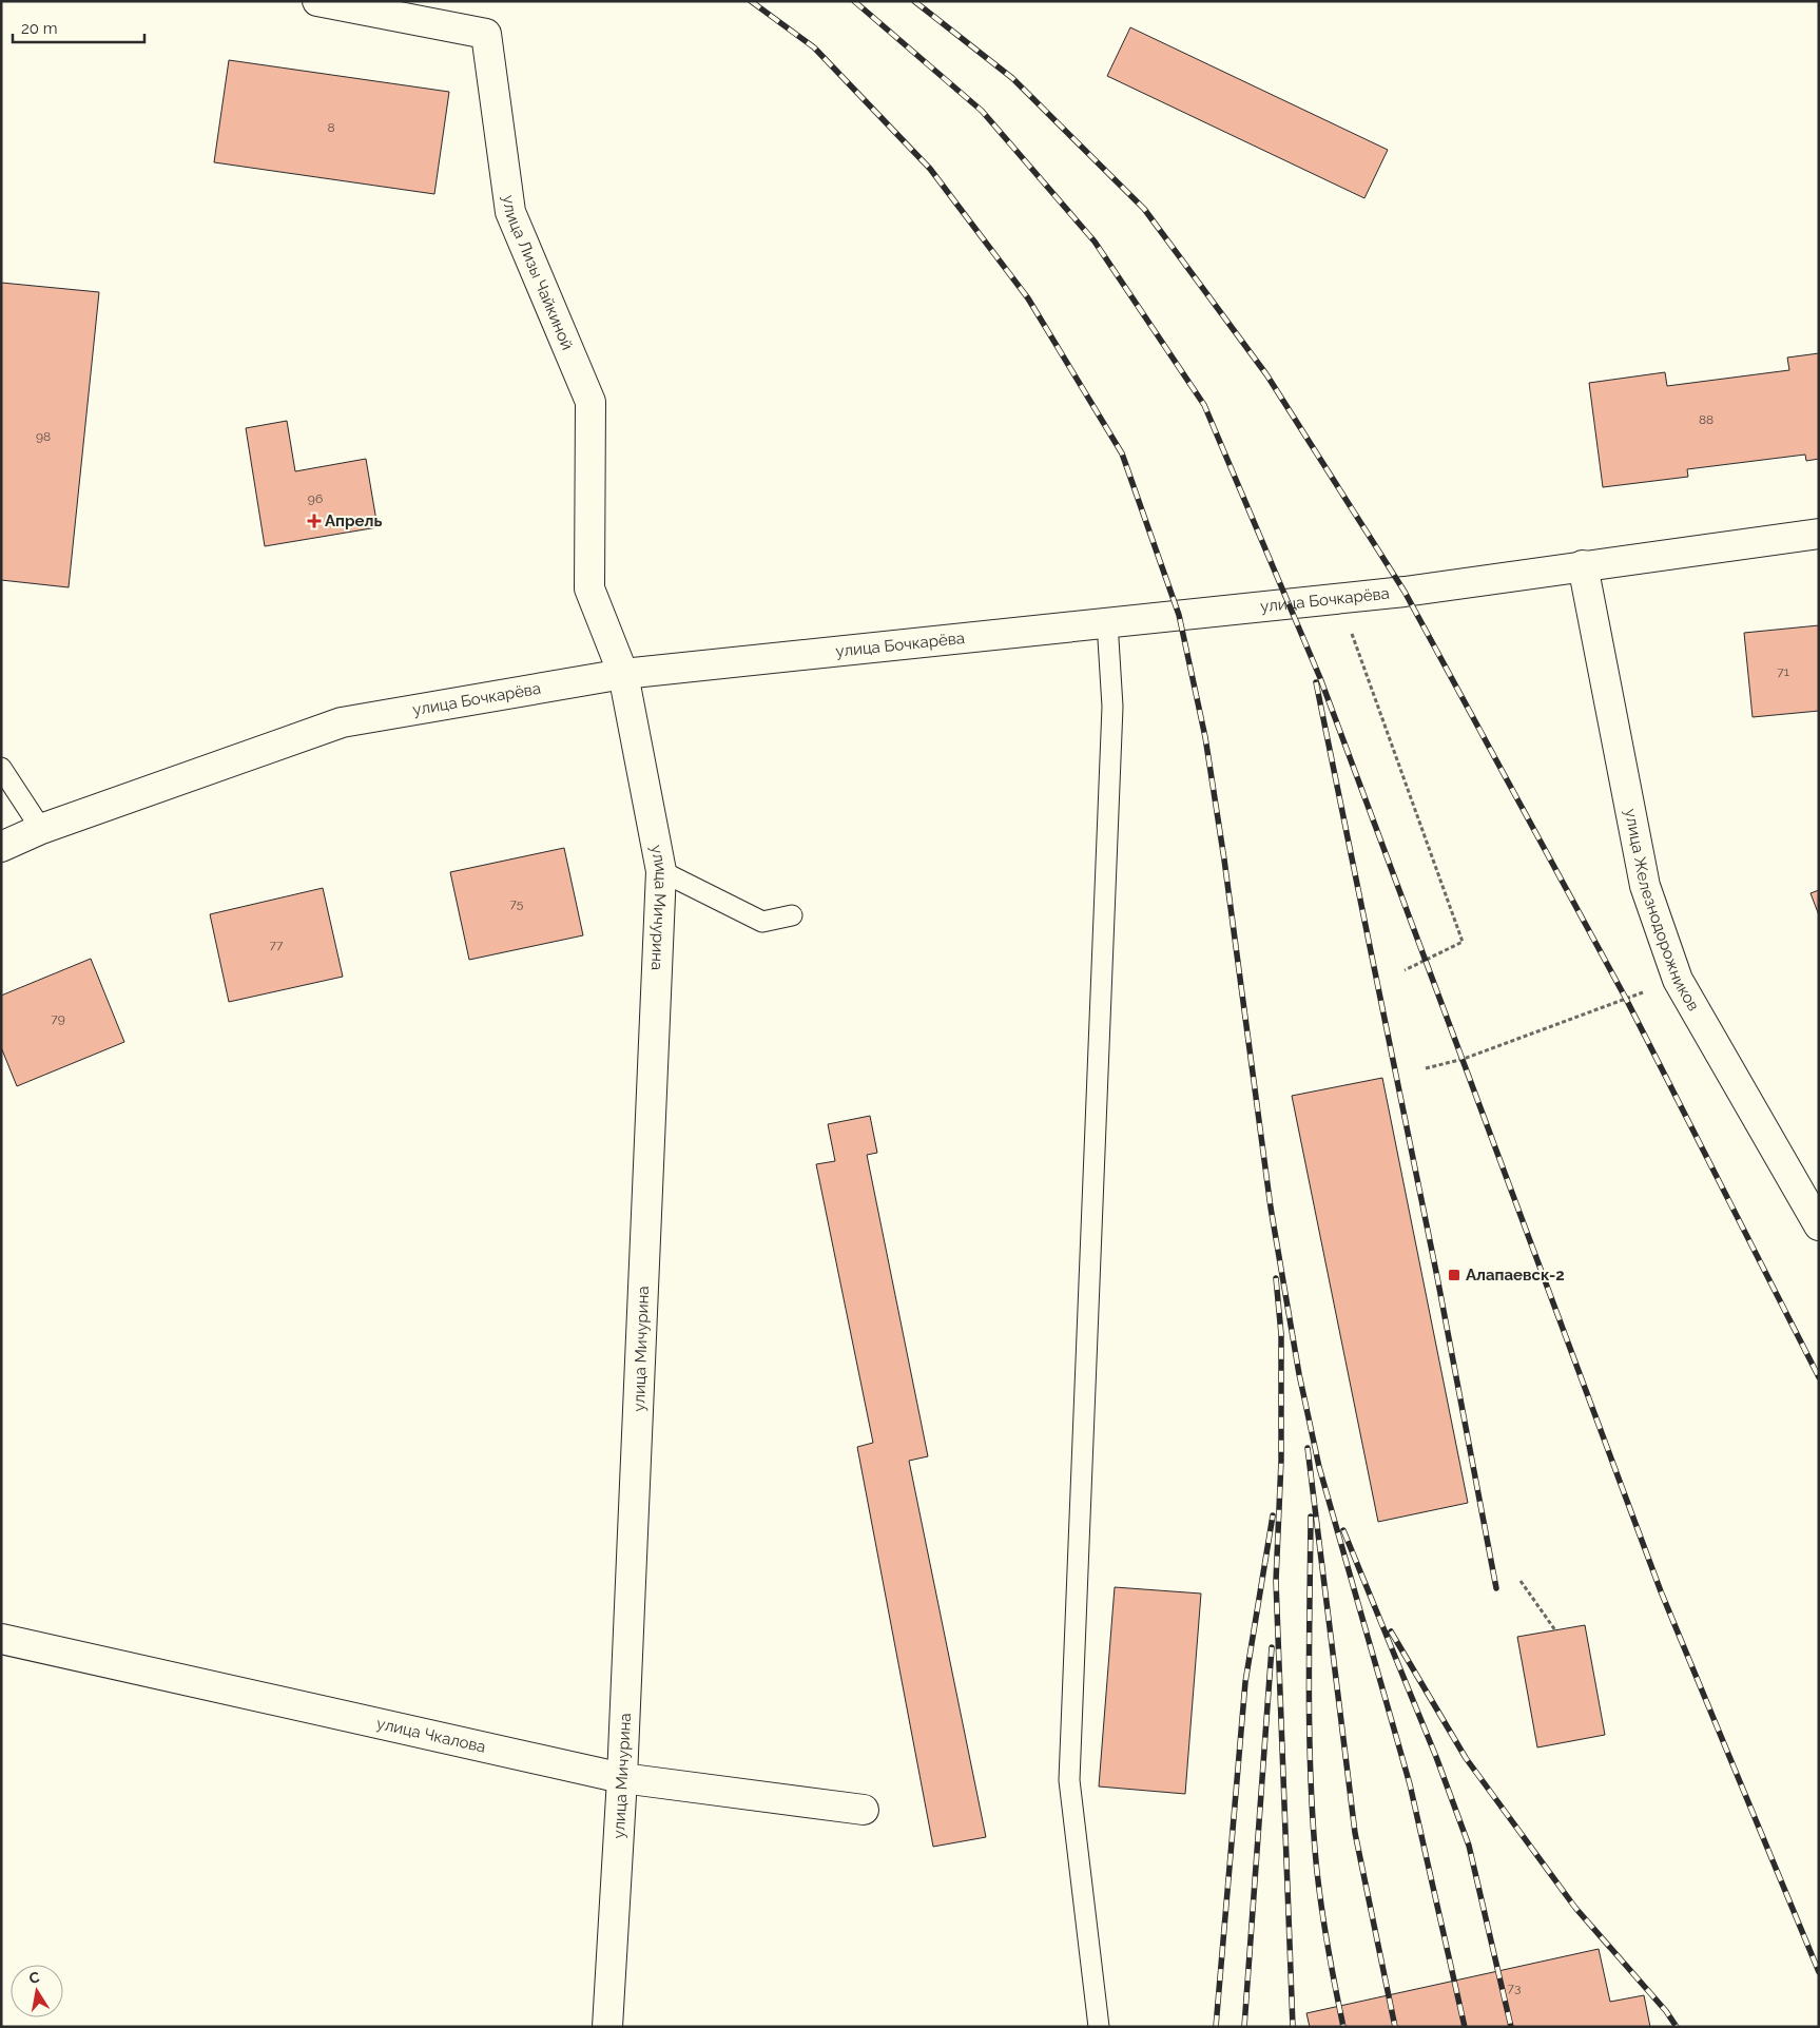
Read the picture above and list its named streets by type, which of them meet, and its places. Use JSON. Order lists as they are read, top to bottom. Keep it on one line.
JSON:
{"streets":{"street":["улица Лизы Чайкиной","улица Бочкарёва","улица Мичурина","улица Железнодорожников","улица Чкалова"]},"crossings":[["улица Лизы Чайкиной","улица Бочкарёва"],["улица Лизы Чайкиной","улица Мичурина"],["улица Бочкарёва","улица Мичурина"],["улица Бочкарёва","улица Железнодорожников"],["улица Мичурина","улица Чкалова"]],"places":{"health":["Апрель"],"transit":["Алапаевск-2"]},"house_numbers":["8","88","98","96","71","75","77","79","73"],"scale_bar":"20 m","north":"top"}
